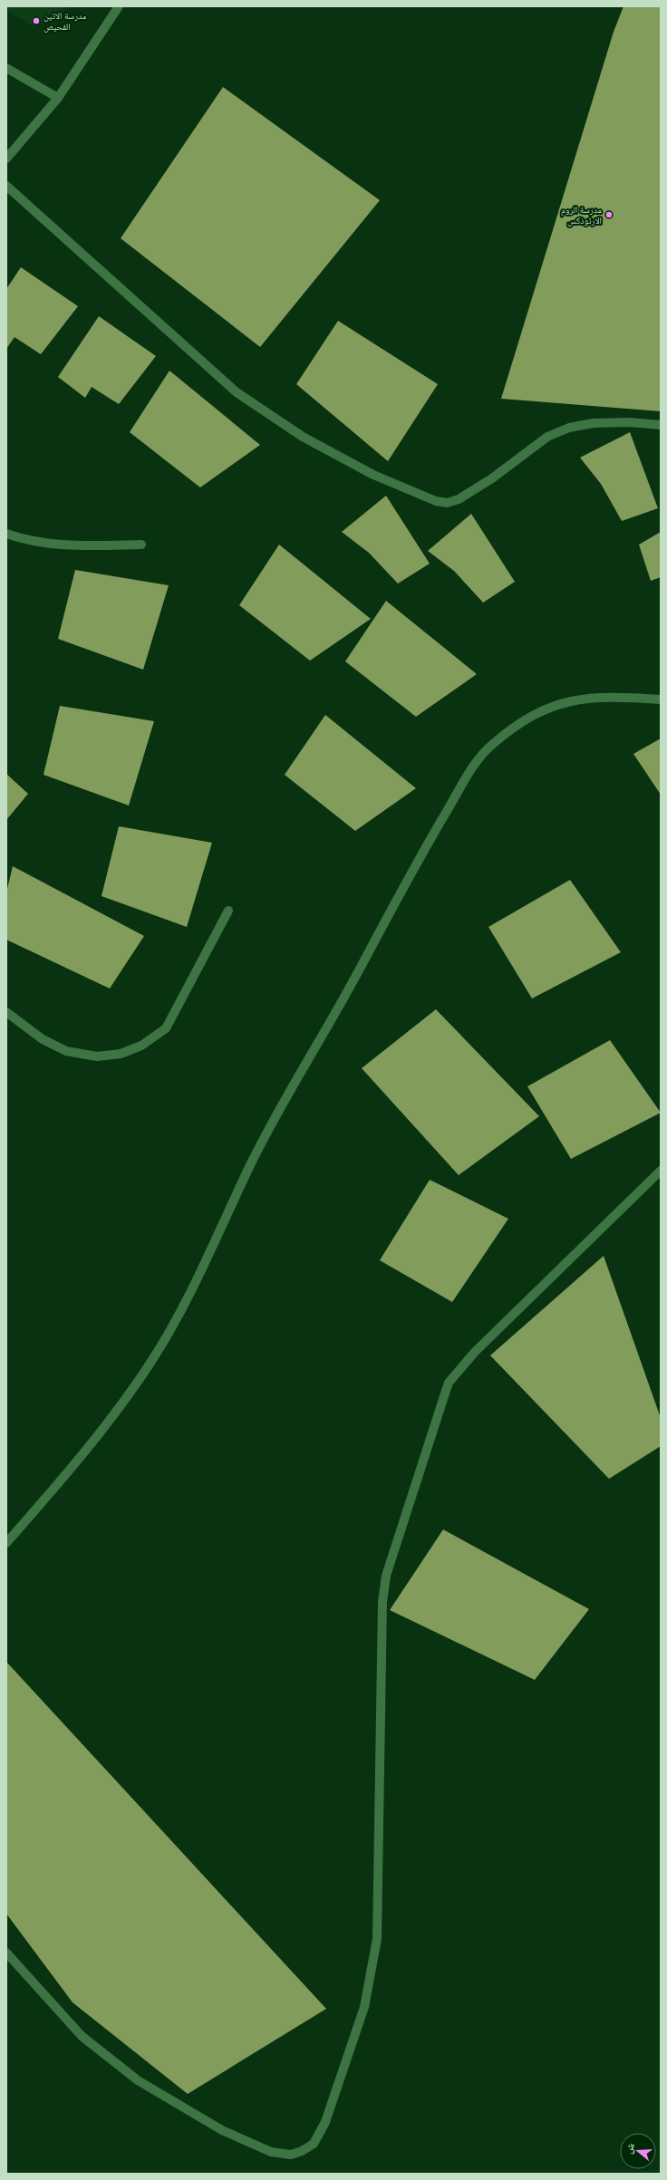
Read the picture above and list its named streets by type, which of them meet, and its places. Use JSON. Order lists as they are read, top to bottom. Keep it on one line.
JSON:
{"places":["مدرسة الاتين الفحيص","مدرسة الروم الارثوذكس"],"north":"left"}
